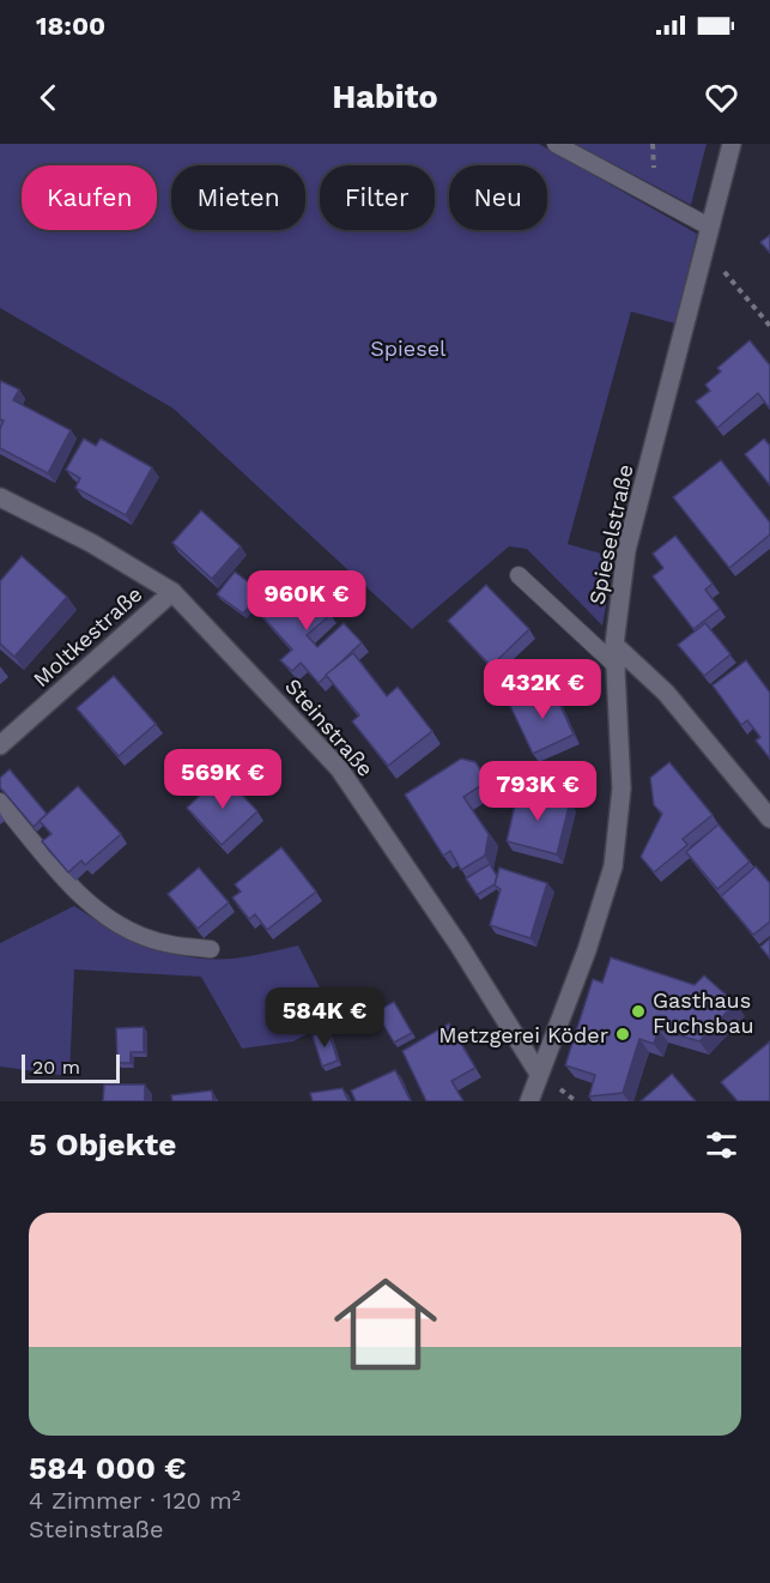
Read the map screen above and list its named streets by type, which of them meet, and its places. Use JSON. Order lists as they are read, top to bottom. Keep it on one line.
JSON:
{"streets":{"street":["Spieselstraße","Moltkestraße","Steinstraße"]},"crossings":[["Spieselstraße","Steinstraße"],["Moltkestraße","Steinstraße"]],"parks":["Spiesel"],"places":["Gasthaus Fuchsbau","Metzgerei Köder"],"scale_bar":"20 m","page":{"status":"18:00","header":"Habito","chip":["Kaufen","Mieten","Filter","Neu"],"price":["960K €","432K €","569K €","793K €","584K €"],"scale":"20 m","heading":"5 Objekte","list":[{"name":"584 000 €","note":"4 Zimmer · 120 m² · Steinstraße"}]}}
